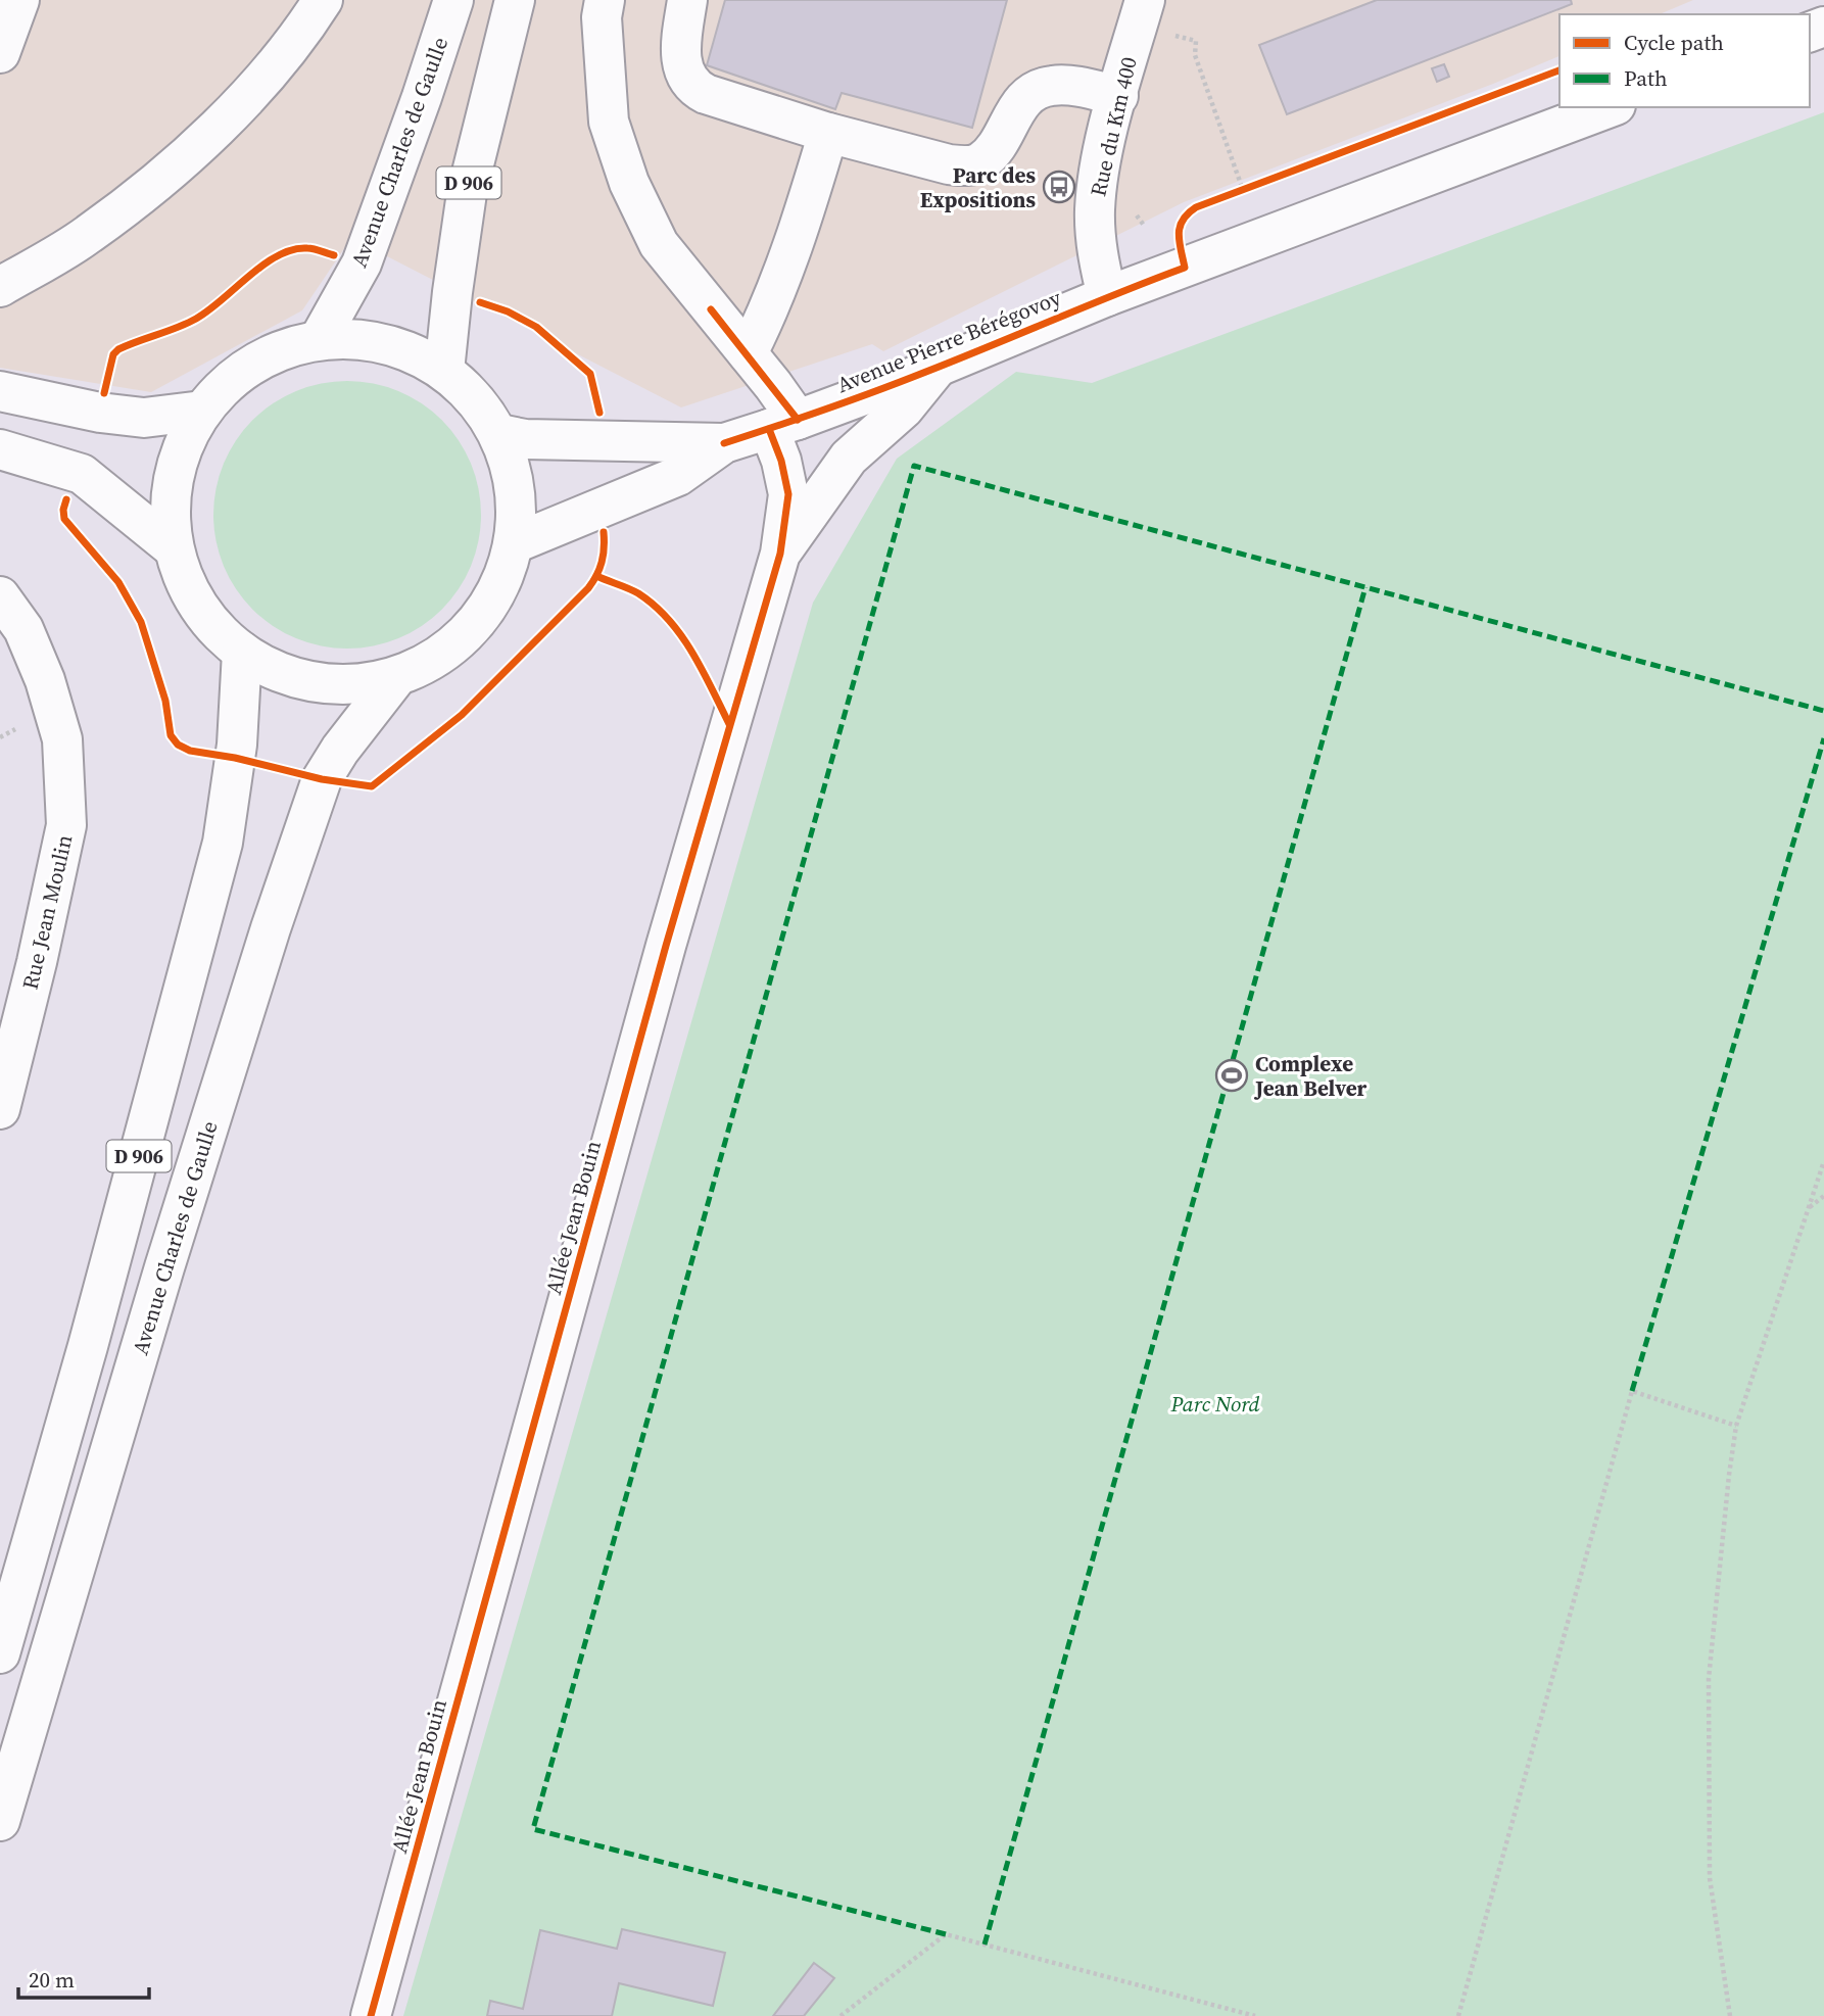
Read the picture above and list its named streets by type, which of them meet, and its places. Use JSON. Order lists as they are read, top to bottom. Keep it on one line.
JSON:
{"streets":{"street":["Rue du Km 400","Avenue Charles de Gaulle","D 906","Avenue Pierre Bérégovoy","Rue Jean Moulin","Allée Jean Bouin"]},"crossings":[["Rue du Km 400","Avenue Pierre Bérégovoy"],["Avenue Pierre Bérégovoy","Allée Jean Bouin"]],"parks":["Parc Nord"],"places":{"bus stop":["Parc des Expositions"],"sports":["Complexe Jean Belver"]},"legend":["Cycle path","Path"],"scale_bar":"20 m"}
